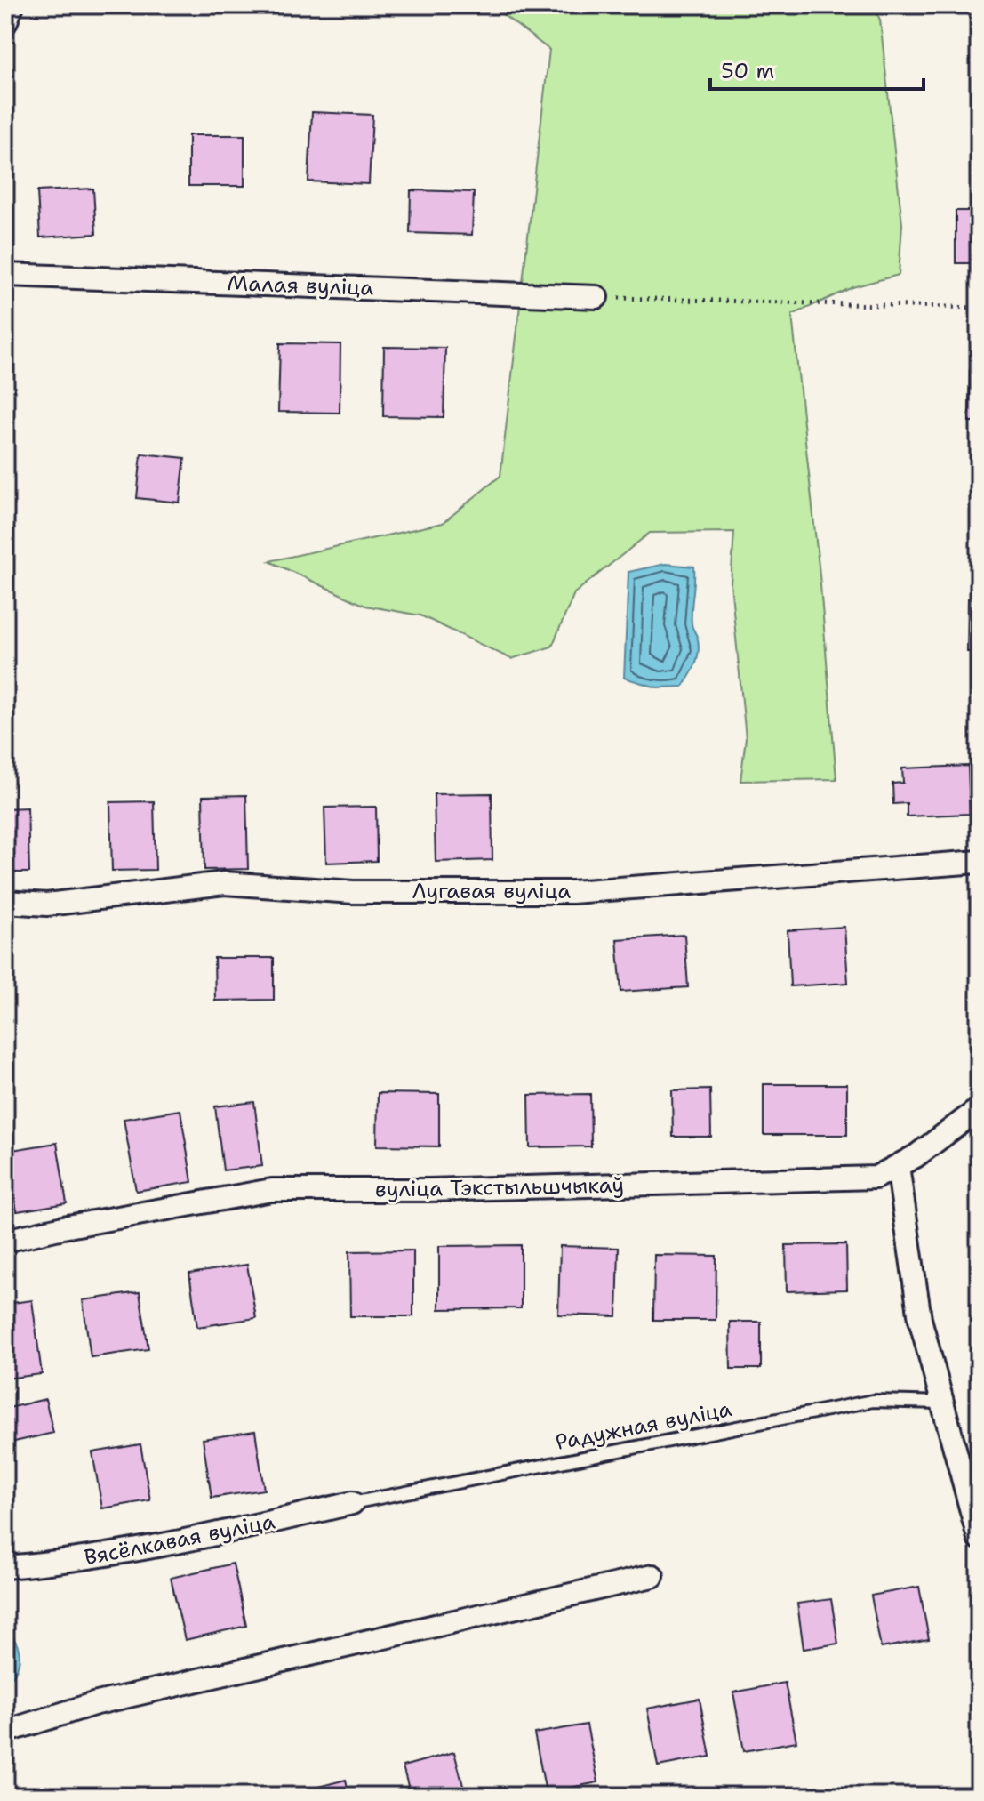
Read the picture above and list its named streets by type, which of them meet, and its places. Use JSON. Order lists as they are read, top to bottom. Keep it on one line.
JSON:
{"streets":{"street":["Малая вуліца","Лугавая вуліца","вуліца Тэкстыльшчыкаў","Вясёлкавая вуліца"],"lane":["Радужная вуліца"]},"crossings":[["Радужная вуліца","Вясёлкавая вуліца"]],"scale_bar":"50 m"}
